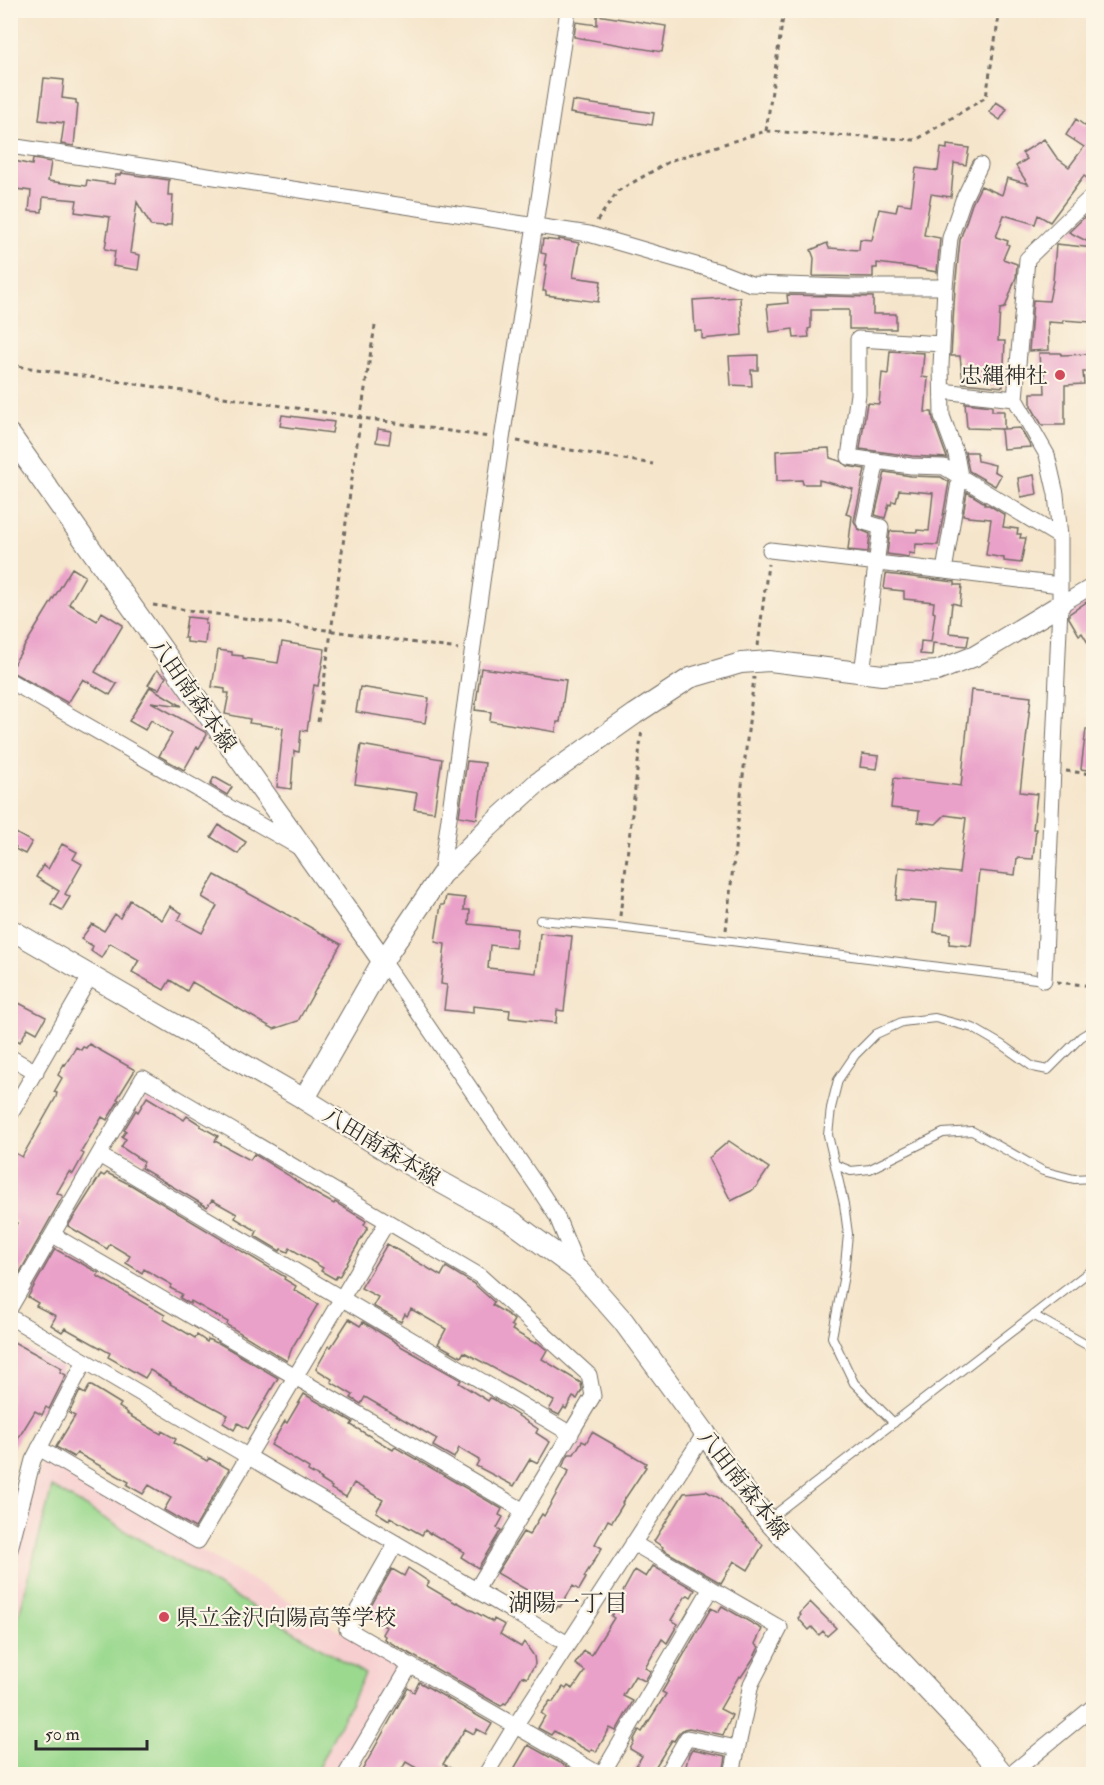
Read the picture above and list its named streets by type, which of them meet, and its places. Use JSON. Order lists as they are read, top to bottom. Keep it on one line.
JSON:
{"streets":{"main road":["八田南森本線"]},"districts":["湖陽一丁目"],"places":["忠縄神社","県立金沢向陽高等学校"],"scale_bar":"50 m"}
